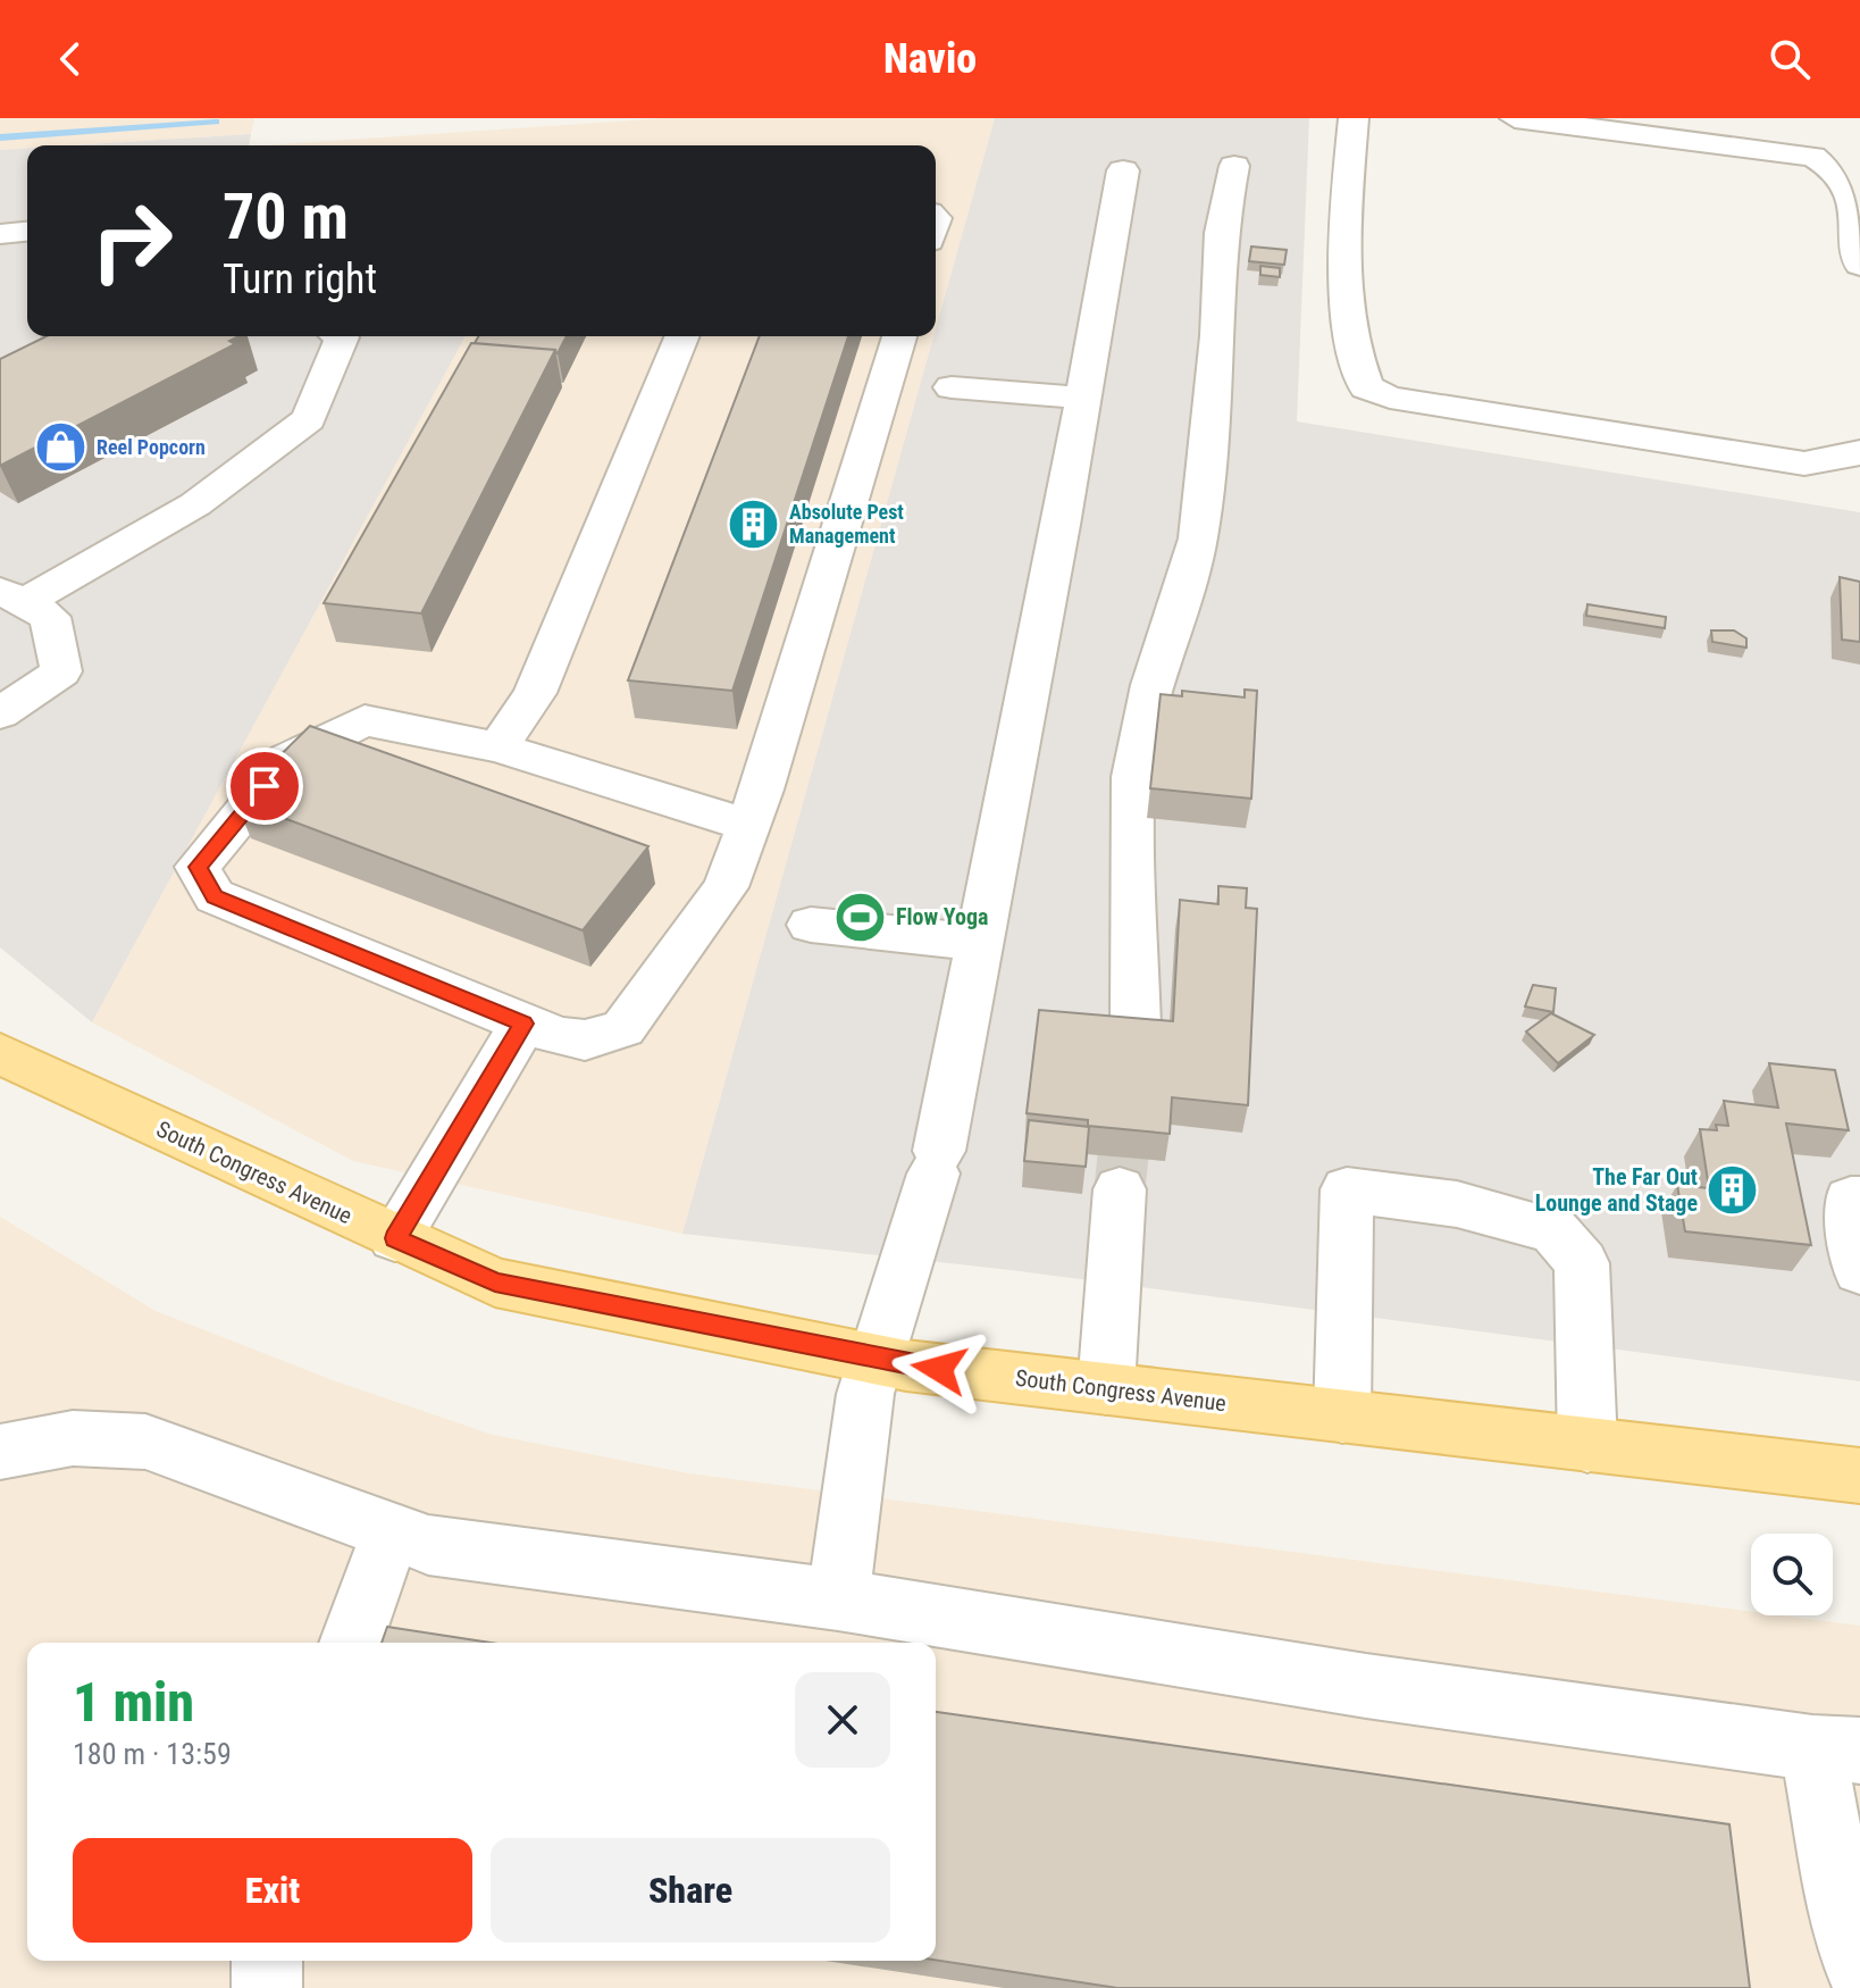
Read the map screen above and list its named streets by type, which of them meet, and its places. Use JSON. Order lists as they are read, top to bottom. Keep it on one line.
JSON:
{"streets":{"main road":["South Congress Avenue"]},"places":{"shop":["Reel Popcorn"],"building":["Absolute Pest Management","The Far Out Lounge and Stage"],"sports":["Flow Yoga"]},"page":{"header":"Navio","turn":["70 m","Turn right"],"heading":["1 min","180 m · 13:59"],"buttons":["Exit","Share"]}}
